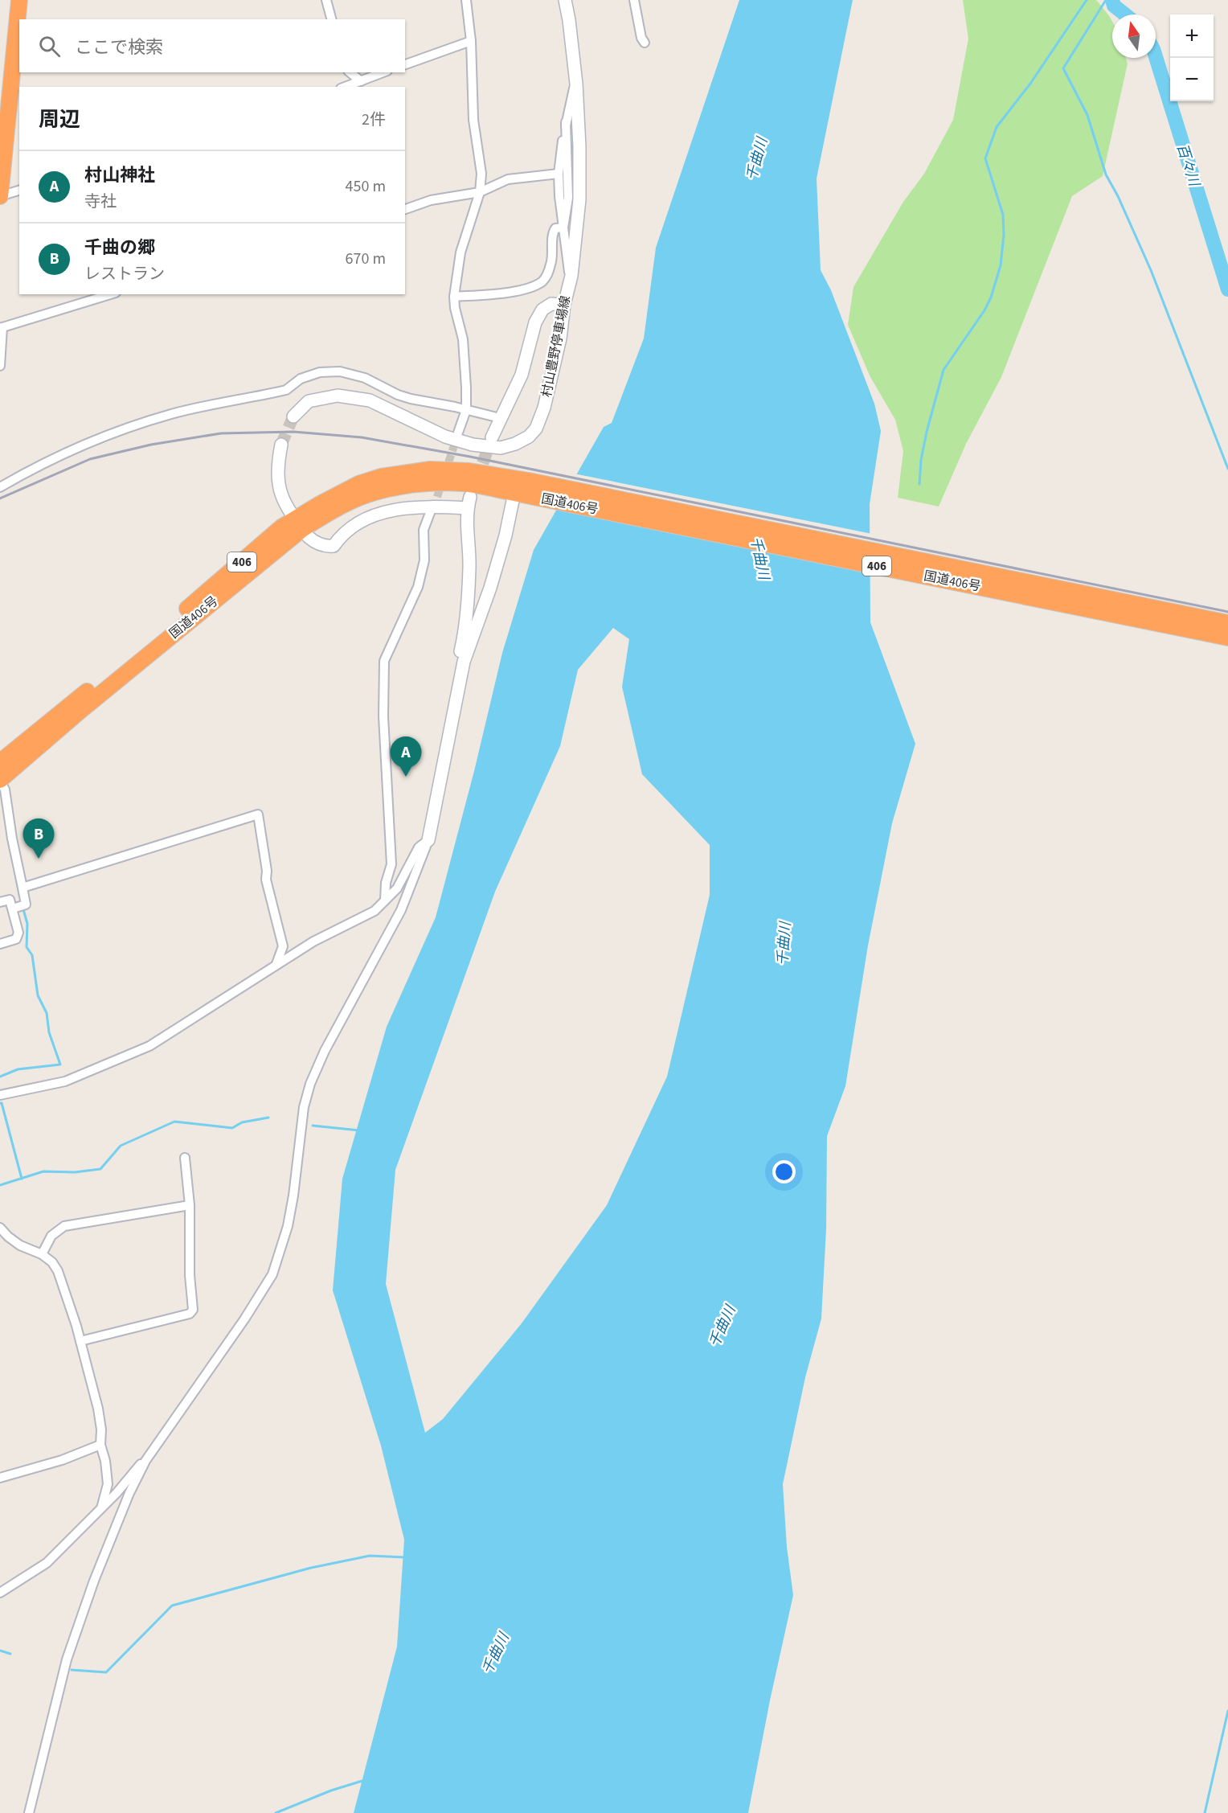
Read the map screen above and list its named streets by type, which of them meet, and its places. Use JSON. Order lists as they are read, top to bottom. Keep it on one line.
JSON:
{"streets":{"highway":["国道406号","406"],"street":["村山豊野停車場線"]},"water":["千曲川","百々川"],"north":"top","page":{"map_buttons":["+","−"],"search":"ここで検索","heading":["周辺","2件"],"list":[{"mark":"A","name":"村山神社","note":"寺社","value":"450 m"},{"mark":"B","name":"千曲の郷","note":"レストラン","value":"670 m"}],"pins":["A","B"]}}
